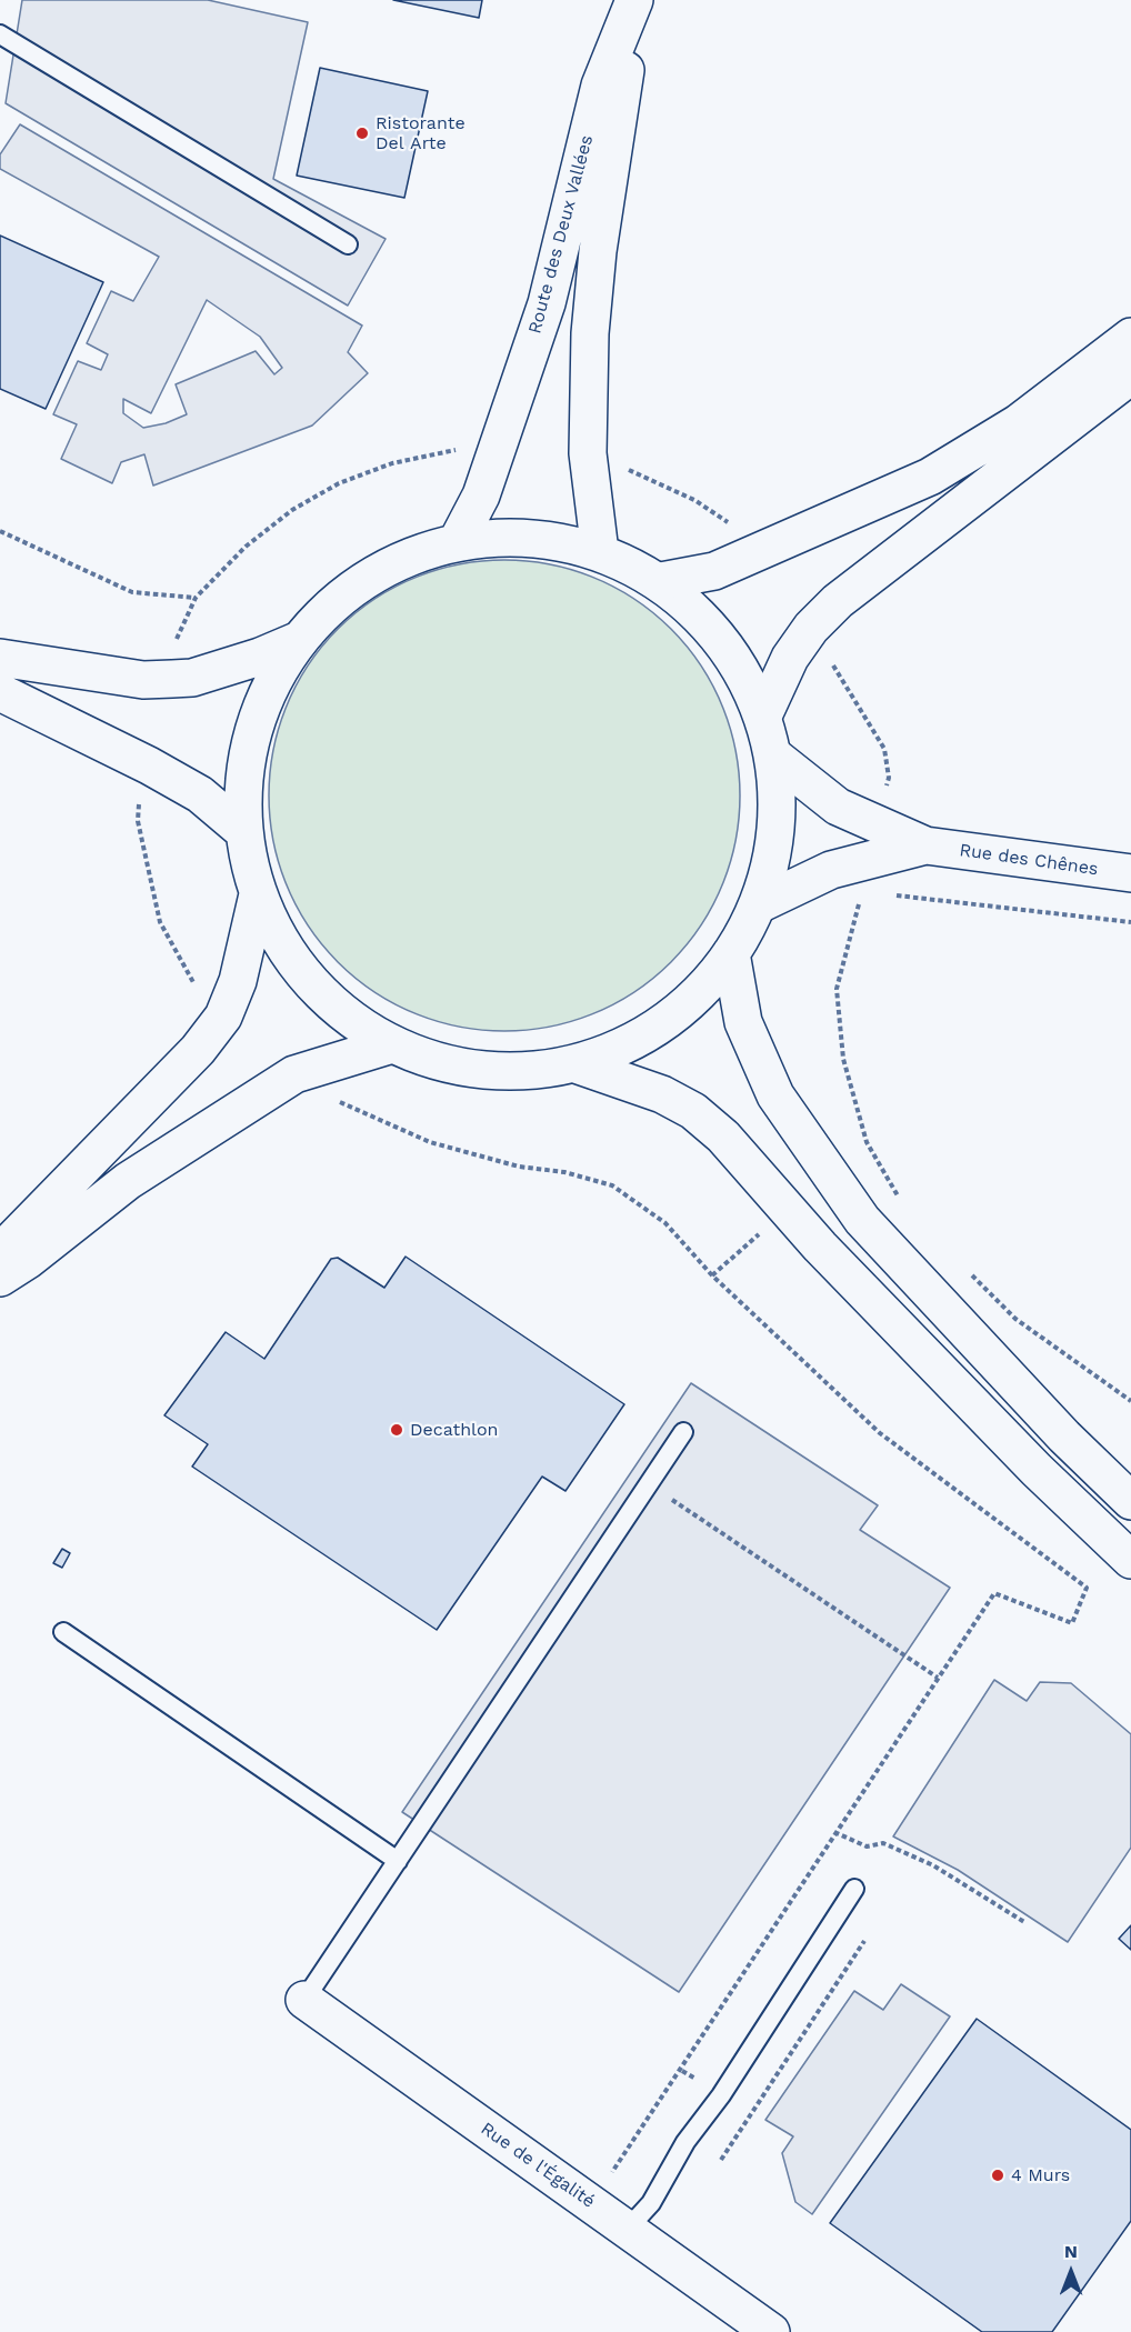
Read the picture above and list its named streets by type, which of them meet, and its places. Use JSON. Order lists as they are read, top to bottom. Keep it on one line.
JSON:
{"streets":{"main road":["Route des Deux Vallées","Rue des Chênes","Rue de l'Égalité"]},"places":["Ristorante Del Arte","Decathlon","4 Murs"],"north":"top"}
